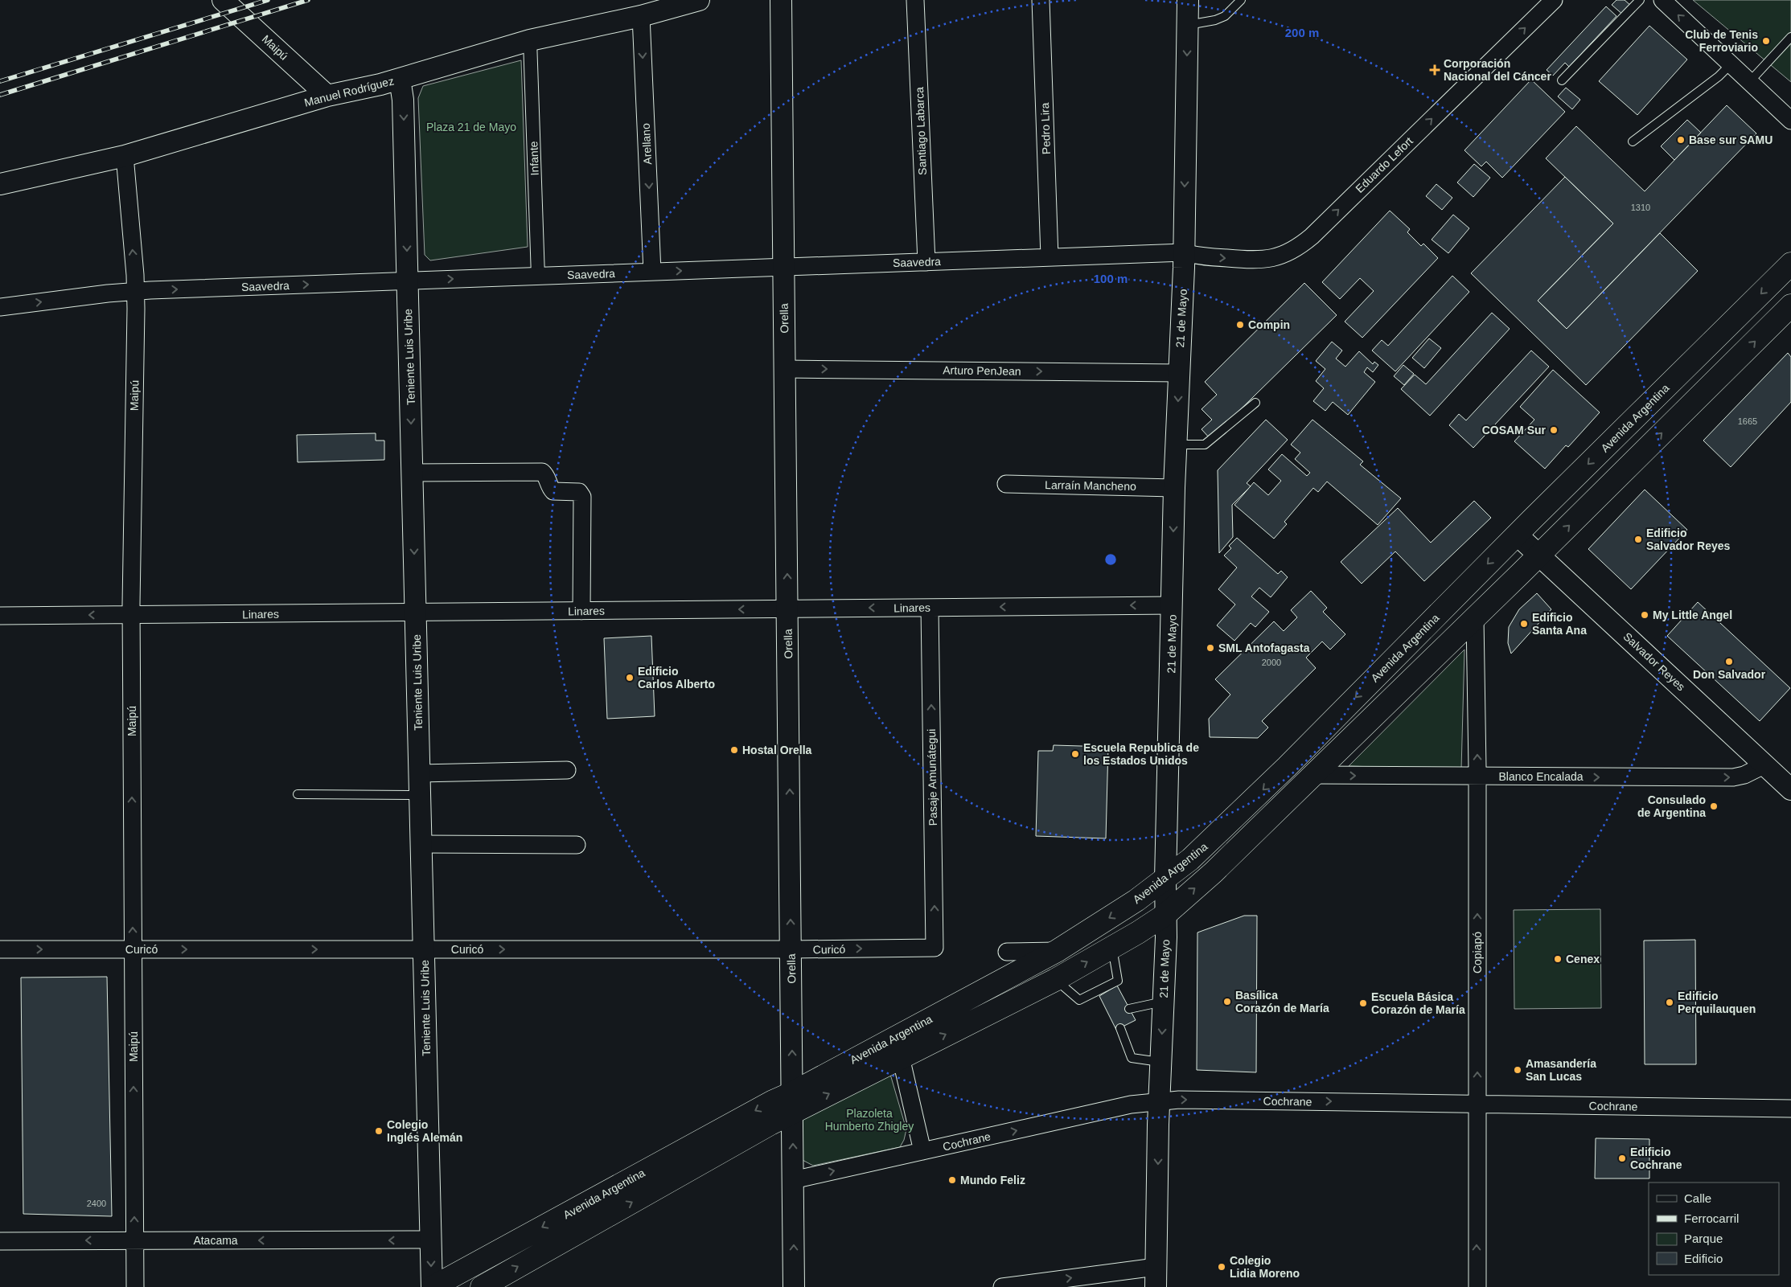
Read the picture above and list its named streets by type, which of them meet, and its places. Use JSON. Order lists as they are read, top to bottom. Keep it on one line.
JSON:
{"streets":{"main road":["Avenida Argentina"],"street":["Maipú","Manuel Rodríguez","Pedro Lira","Santiago Labarca","Arellano","Infante","Eduardo Lefort","Saavedra","Orella","21 de Mayo","Teniente Luis Uribe","Arturo PenJean","Larraín Mancheno","Linares","Salvador Reyes","Blanco Encalada","Pasaje Amunátegui","Curicó","Copiapó","Cochrane","Atacama"]},"crossings":[["Maipú","Manuel Rodríguez"],["Maipú","Saavedra"],["Maipú","Linares"],["Maipú","Curicó"],["Maipú","Atacama"],["Manuel Rodríguez","Arellano"],["Manuel Rodríguez","Infante"],["Manuel Rodríguez","Teniente Luis Uribe"],["Pedro Lira","Saavedra"],["Santiago Labarca","Saavedra"],["Arellano","Saavedra"],["Infante","Saavedra"],["Eduardo Lefort","Saavedra"],["Eduardo Lefort","21 de Mayo"],["Saavedra","Orella"],["Saavedra","21 de Mayo"],["Saavedra","Teniente Luis Uribe"],["Orella","Arturo PenJean"],["Orella","Avenida Argentina"],["Orella","Linares"],["Orella","Curicó"],["Orella","Cochrane"],["21 de Mayo","Arturo PenJean"],["21 de Mayo","Avenida Argentina"],["21 de Mayo","Larraín Mancheno"],["21 de Mayo","Linares"],["21 de Mayo","Cochrane"],["Teniente Luis Uribe","Avenida Argentina"],["Teniente Luis Uribe","Linares"],["Teniente Luis Uribe","Curicó"],["Teniente Luis Uribe","Atacama"],["Avenida Argentina","Salvador Reyes"],["Avenida Argentina","Blanco Encalada"],["Avenida Argentina","Copiapó"],["Linares","Pasaje Amunátegui"],["Salvador Reyes","Blanco Encalada"],["Blanco Encalada","Copiapó"],["Pasaje Amunátegui","Curicó"],["Copiapó","Cochrane"]],"one_way":["Maipú","Arellano","Eduardo Lefort","Saavedra","Orella","21 de Mayo","Teniente Luis Uribe","Arturo PenJean","Linares","Blanco Encalada","Pasaje Amunátegui","Curicó","Copiapó","Cochrane","Atacama"],"parks":["Plaza 21 de Mayo","Plazoleta Humberto Zhigley"],"places":{"other":["Club de Tenis Ferroviario","Base sur SAMU","Compin","COSAM Sur","Edificio Salvador Reyes","My Little Angel","Edificio Santa Ana","SML Antofagasta","Don Salvador","Edificio Carlos Alberto","Hostal Orella","Escuela Republica de los Estados Unidos","Consulado de Argentina","Cenex","Basílica Corazón de María","Edificio Perquilauquen","Escuela Básica Corazón de María","Amasandería San Lucas","Colegio Inglés Alemán","Edificio Cochrane","Mundo Feliz","Colegio Lidia Moreno"],"health":["Corporación Nacional del Cáncer"]},"house_numbers":["1310","1665","2000","2400"],"legend":["Calle","Ferrocarril","Parque","Edificio"],"rings":["200 m","100 m"]}
